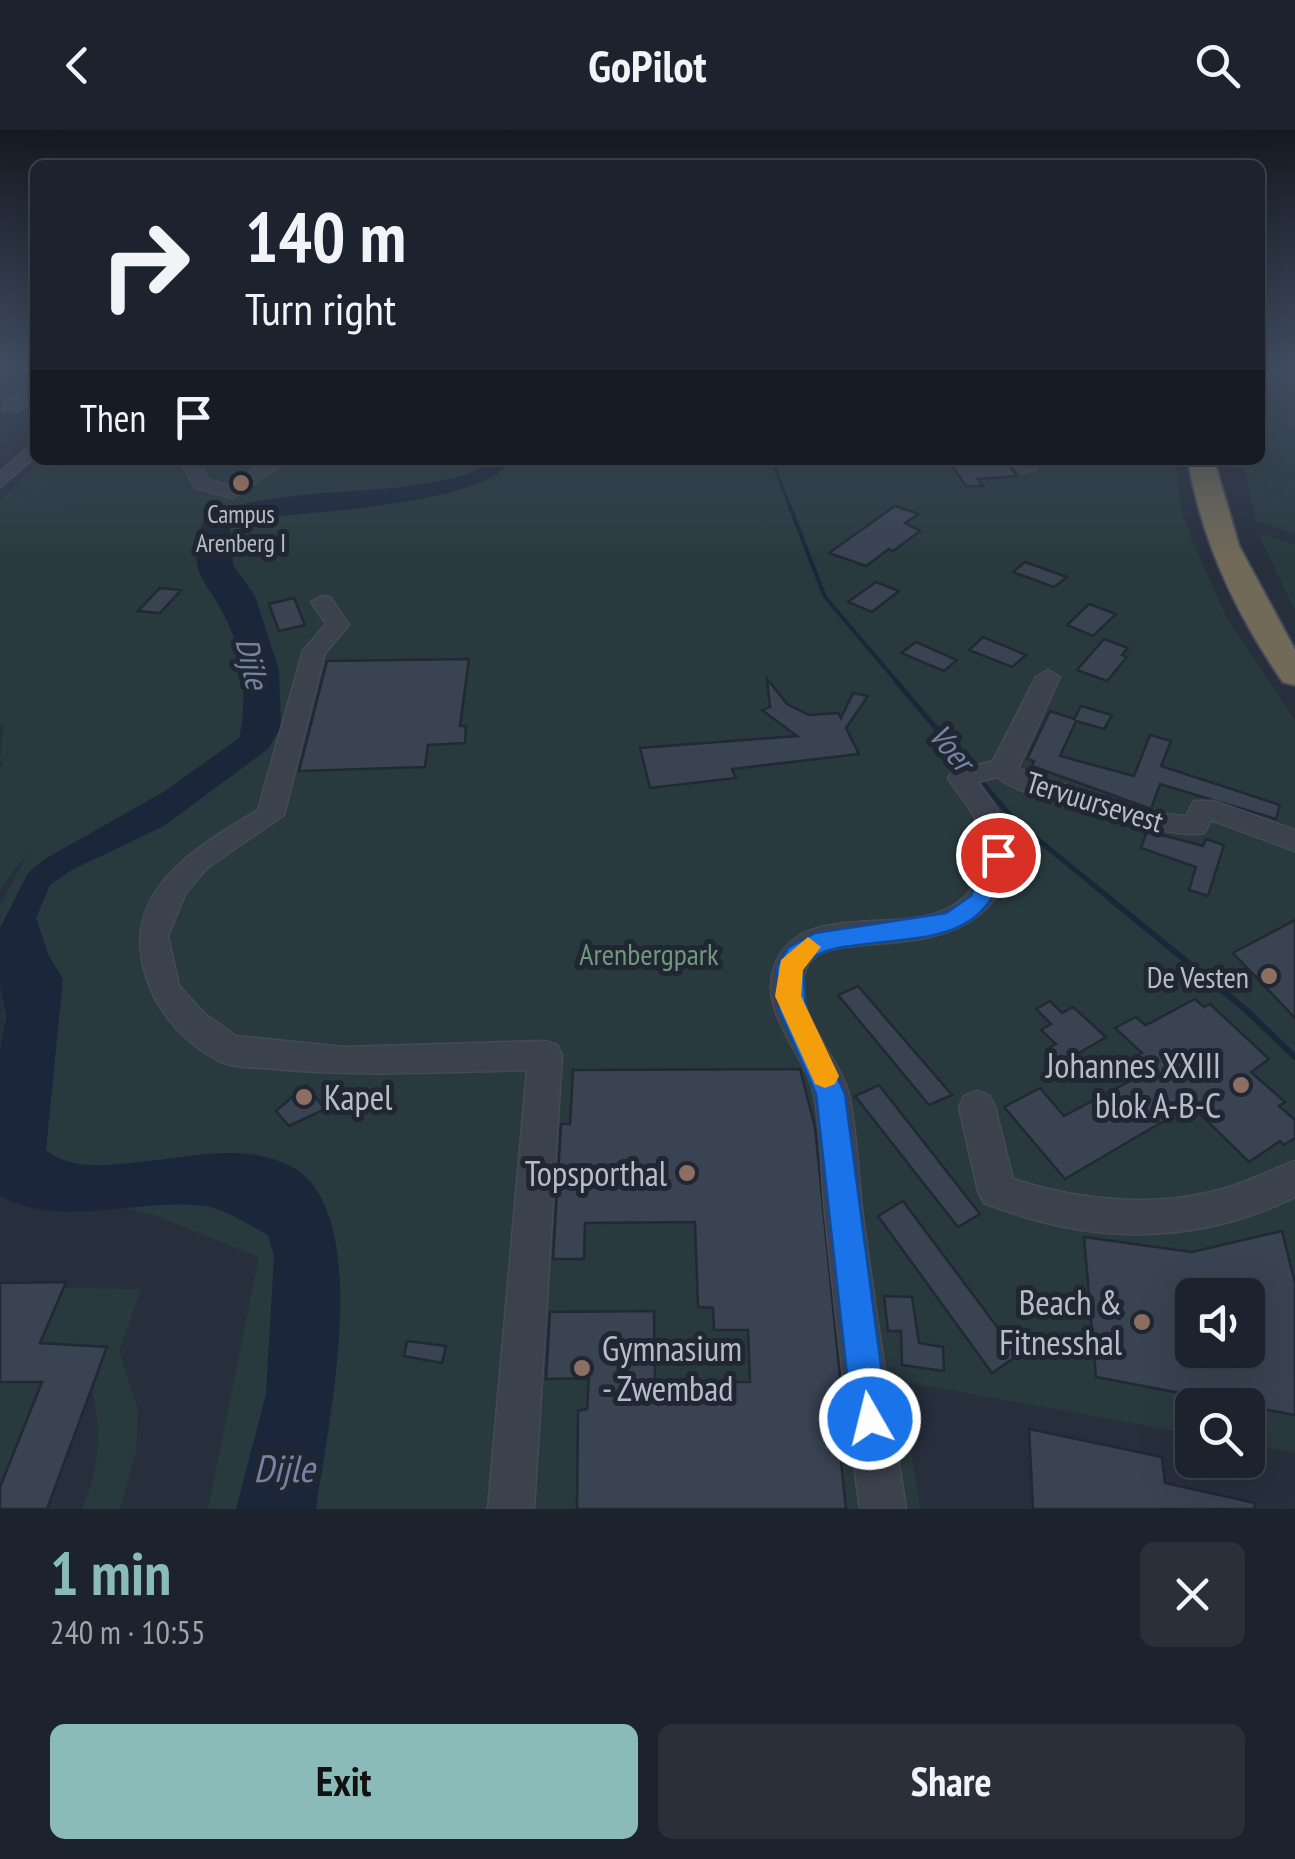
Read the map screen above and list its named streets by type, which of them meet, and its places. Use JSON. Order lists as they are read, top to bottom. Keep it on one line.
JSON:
{"streets":{"street":["Tervuursevest"]},"water":["Dijle","Voer"],"parks":["Arenbergpark"],"places":["Campus Arenberg I","De Vesten","Johannes XXIII blok A-B-C","Kapel","Topsporthal","Beach & Fitnesshal","Gymnasium - Zwembad"],"page":{"header":"GoPilot","turn":["140 m","Turn right"],"then":"Then","heading":["1 min","240 m · 10:55"],"buttons":["Exit","Share"]}}
